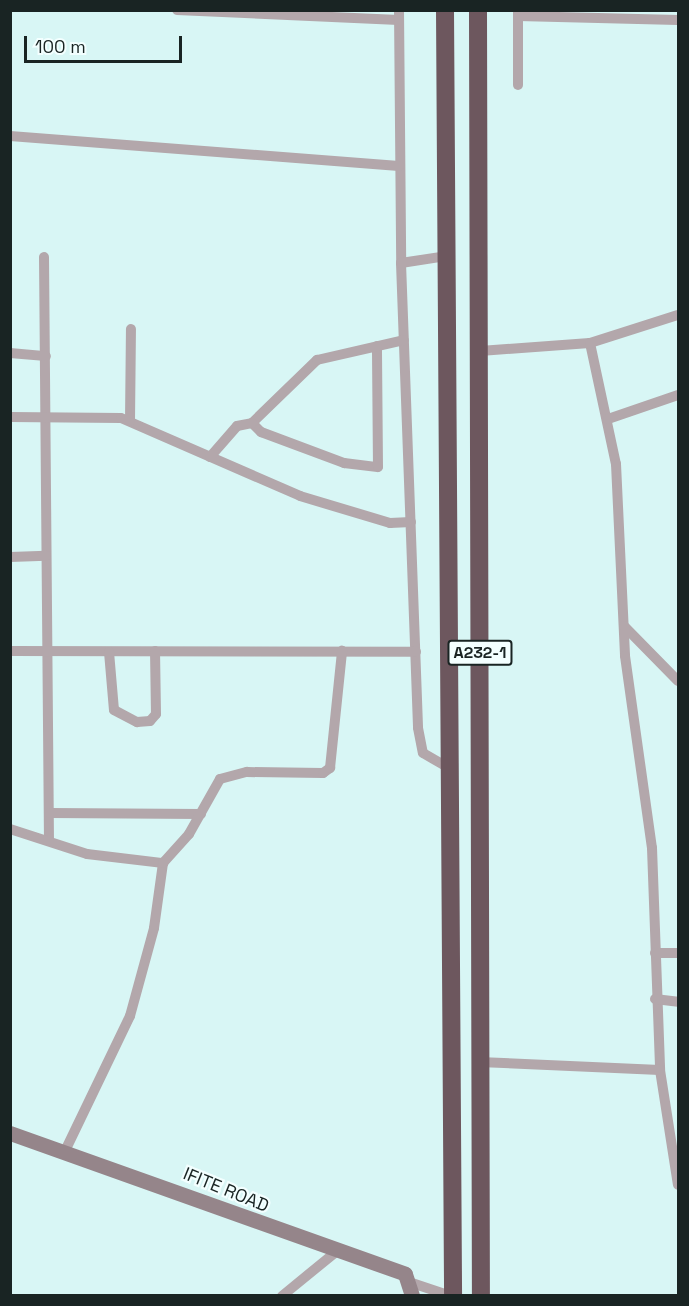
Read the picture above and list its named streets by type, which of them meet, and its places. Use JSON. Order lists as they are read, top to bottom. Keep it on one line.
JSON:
{"streets":{"highway":["A232-1"],"street":["IFITE ROAD"]},"scale_bar":"100 m"}
